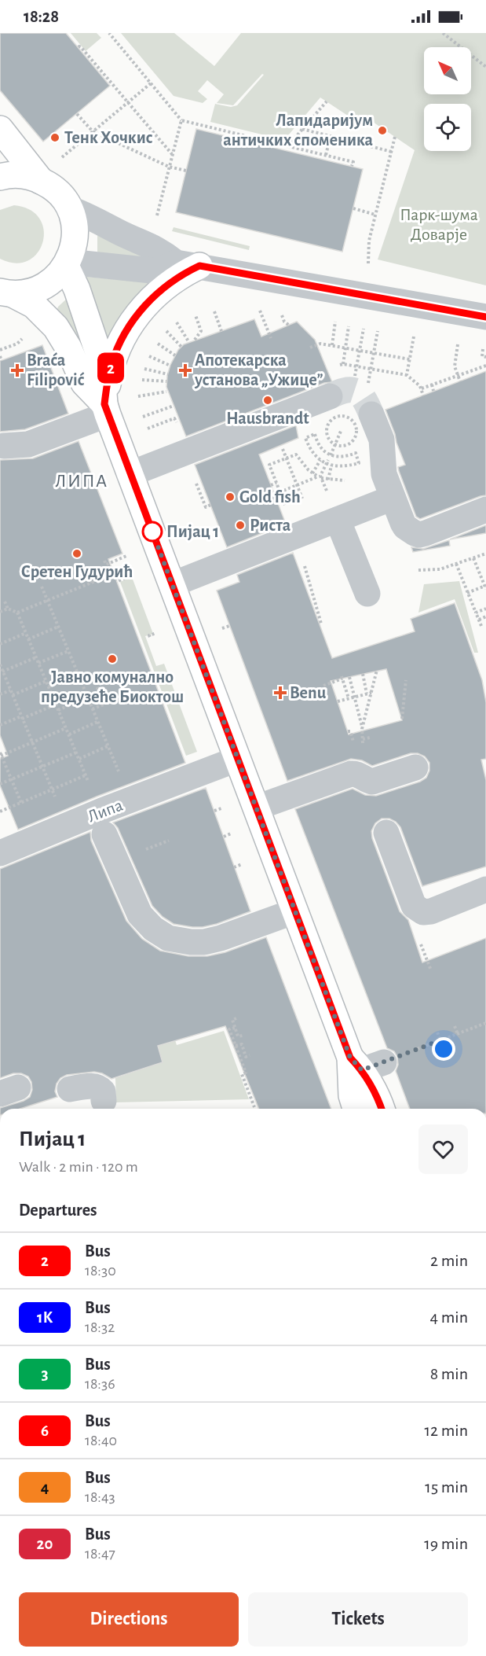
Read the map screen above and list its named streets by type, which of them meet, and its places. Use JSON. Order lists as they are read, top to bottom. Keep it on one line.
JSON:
{"streets":{"street":["Липа"]},"districts":["ЛИПА"],"parks":["Парк-шума Доварје"],"places":{"other":["Лапидаријум античких споменика","Тенк Хочкис","Hausbrandt","Gold fish","Риста","Пијац 1","Сретен Гудурић","Јавно комунално предузеће Биоктош"],"health":["Braća Filipović","Апотекарска установа „Ужице”","Benu"]},"lines":["bus line 2"],"north":"top left","page":{"status":"18:28","on_map":"2","heading":[["Пијац 1","Walk · 2 min · 120 m"],"Departures"],"list":[{"mark":"2","name":"Bus","note":"18:30","value":"2 min"},{"mark":"1K","name":"Bus","note":"18:32","value":"4 min"},{"mark":"3","name":"Bus","note":"18:36","value":"8 min"},{"mark":"6","name":"Bus","note":"18:40","value":"12 min"},{"mark":"4","name":"Bus","note":"18:43","value":"15 min"},{"mark":"20","name":"Bus","note":"18:47","value":"19 min"}],"buttons":["Directions","Tickets"]}}
